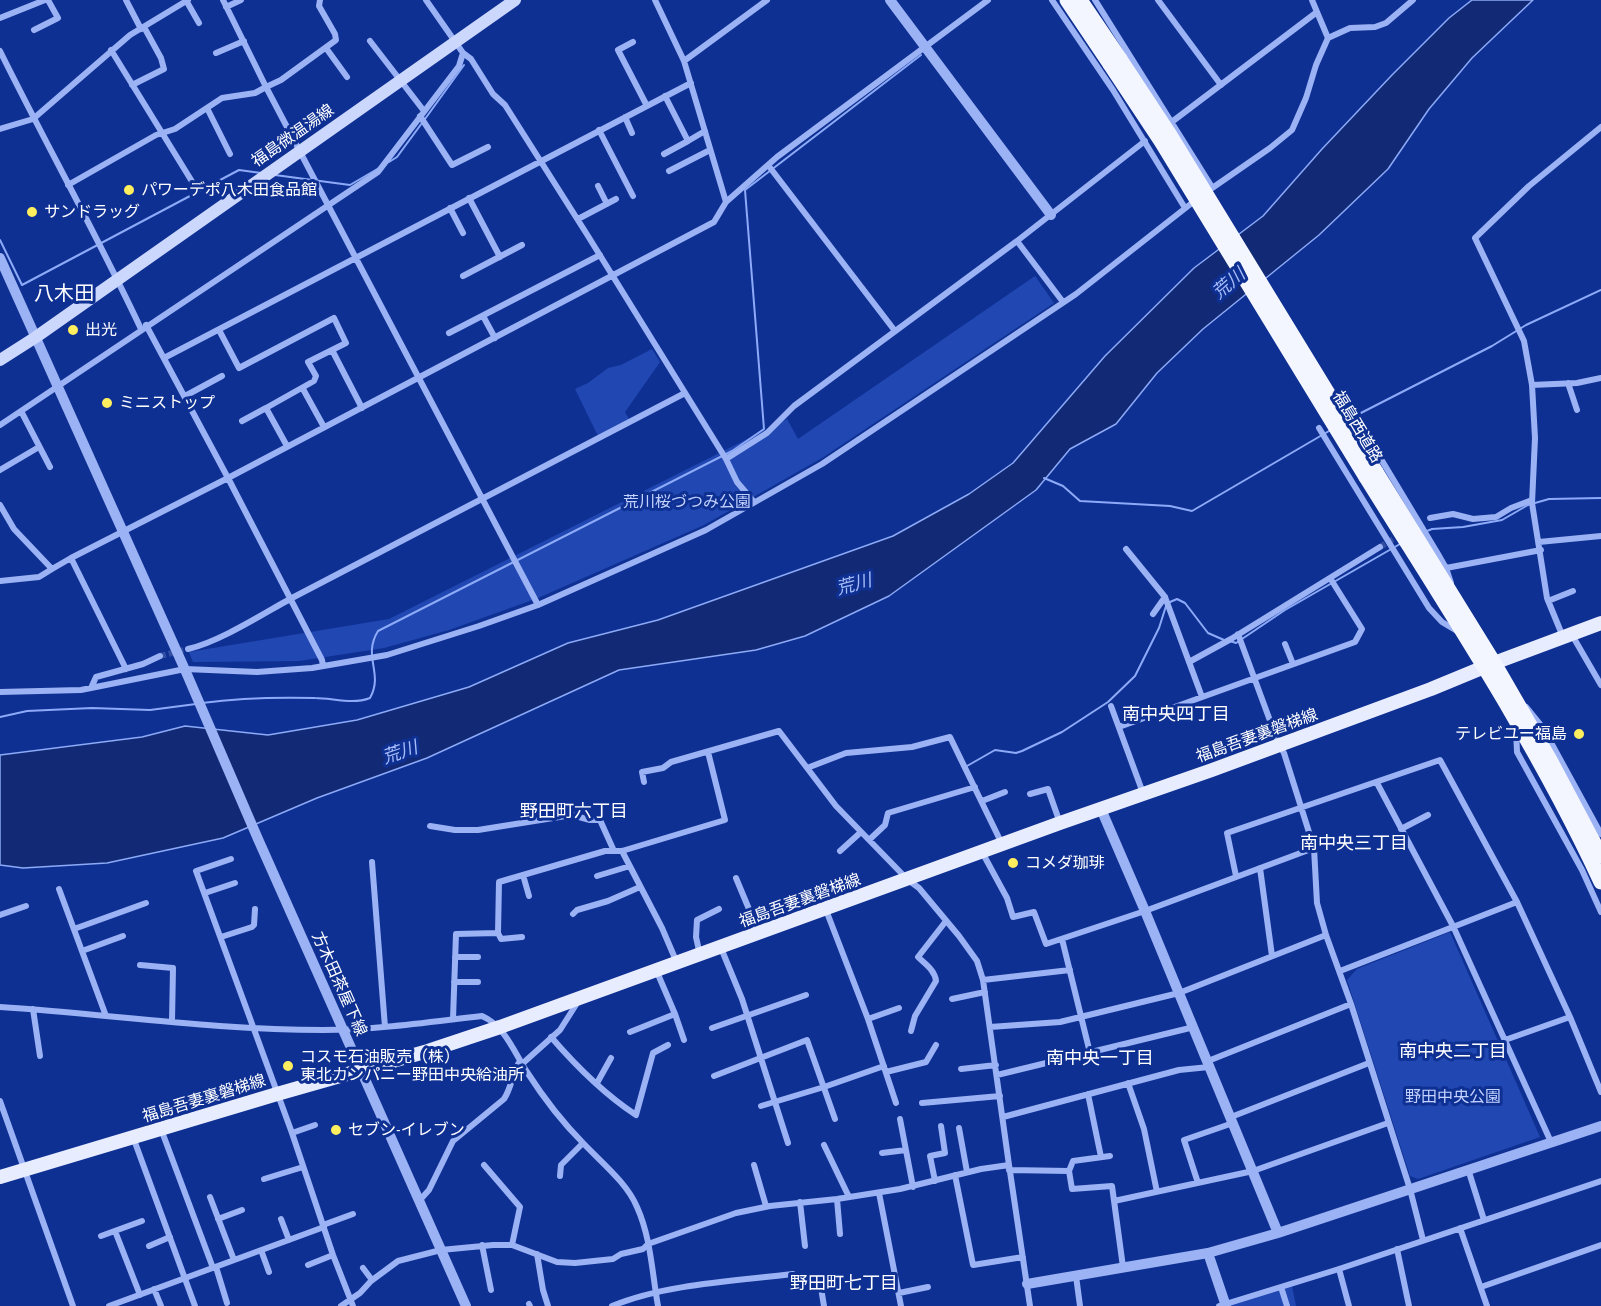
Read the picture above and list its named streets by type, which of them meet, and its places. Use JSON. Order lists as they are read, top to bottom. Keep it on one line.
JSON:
{"streets":{"highway":["福島西道路"],"main road":["福島微温湯線","福島吾妻裏磐梯線"],"street":["方木田茶屋下線"]},"crossings":[["福島微温湯線","方木田茶屋下線"],["福島西道路","福島吾妻裏磐梯線"],["福島吾妻裏磐梯線","方木田茶屋下線"]],"districts":["八木田","南中央四丁目","野田町六丁目","南中央三丁目","南中央二丁目","南中央一丁目","野田町七丁目"],"water":["荒川"],"parks":["荒川桜づつみ公園","野田中央公園"],"places":["パワーデポ八木田食品館","サンドラッグ","出光","ミニストップ","テレビユー福島","コメダ珈琲","コスモ石油販売（株） 東北カンパニー野田中央給油所","セブン-イレブン"]}
